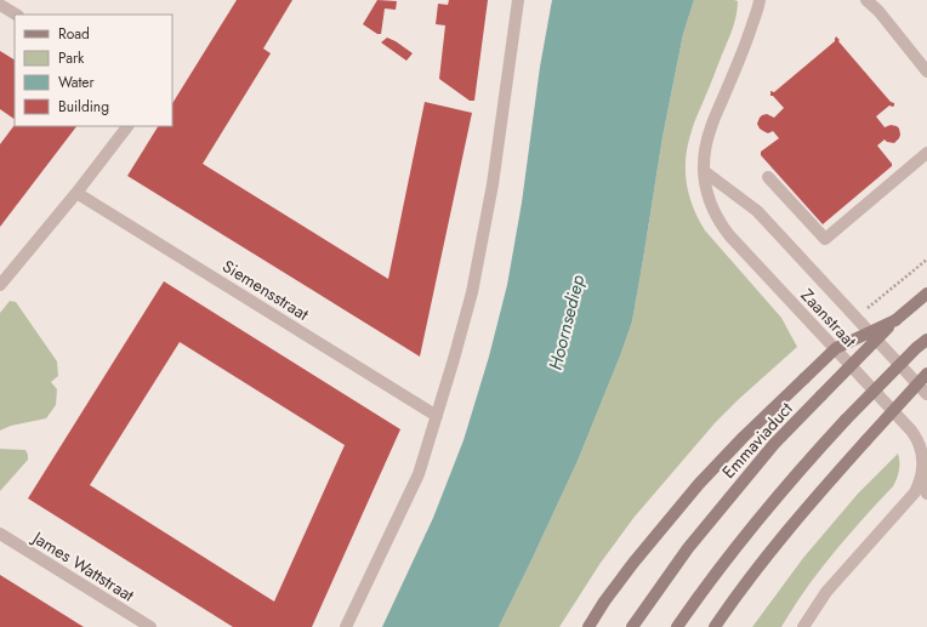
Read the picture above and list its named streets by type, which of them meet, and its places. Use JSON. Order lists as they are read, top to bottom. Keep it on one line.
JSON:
{"streets":{"main road":["Emmaviaduct"],"street":["Siemensstraat","Zaanstraat","James Wattstraat"]},"water":["Hoornsediep"],"legend":["Road","Park","Water","Building"]}
